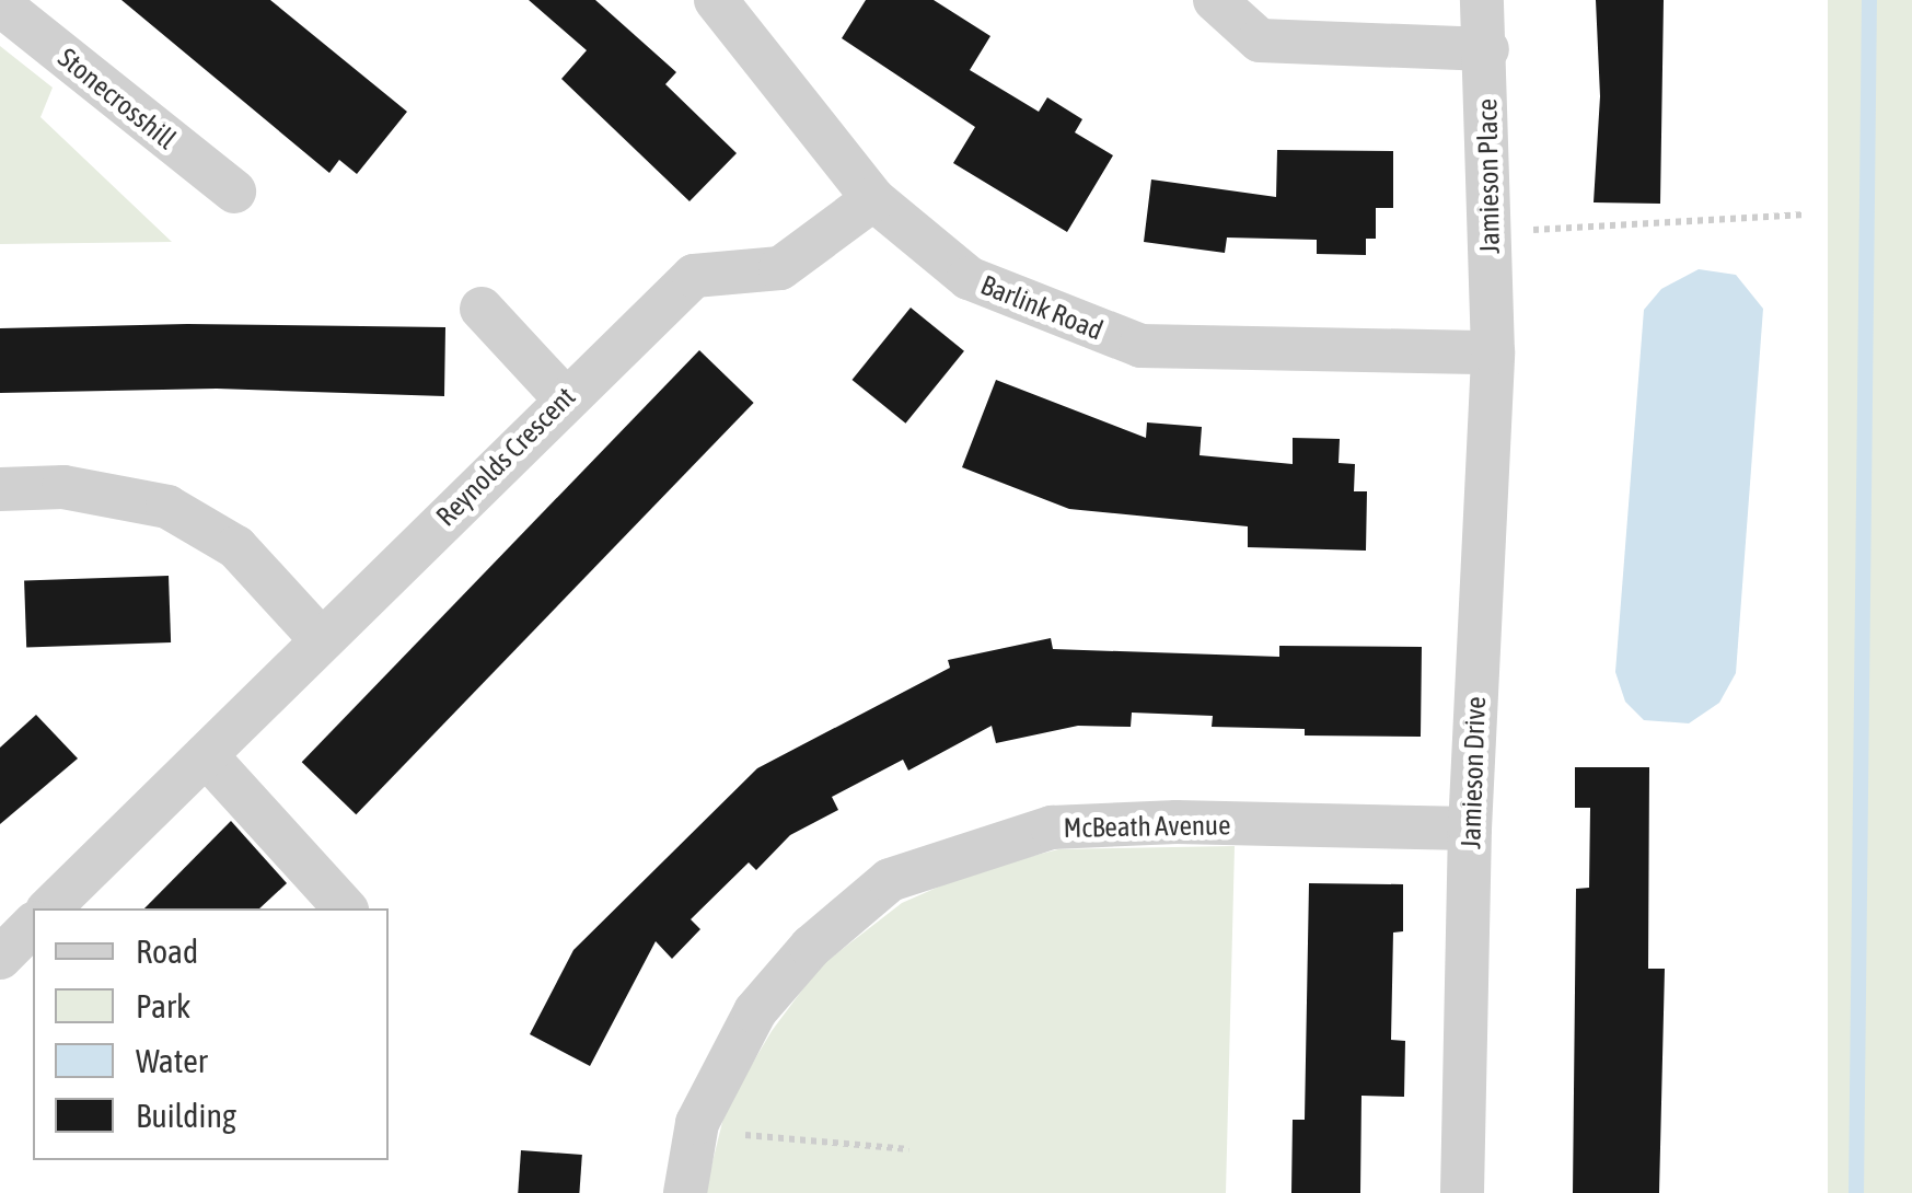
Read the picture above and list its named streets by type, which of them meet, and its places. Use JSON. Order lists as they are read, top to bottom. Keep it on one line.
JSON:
{"streets":{"street":["Stonecrosshill","Jamieson Place","Barlink Road","Reynolds Crescent","Jamieson Drive","McBeath Avenue"]},"crossings":[["Jamieson Place","Barlink Road"],["Jamieson Place","Jamieson Drive"],["Barlink Road","Reynolds Crescent"],["Barlink Road","Jamieson Drive"],["Jamieson Drive","McBeath Avenue"]],"legend":["Road","Park","Water","Building"]}
